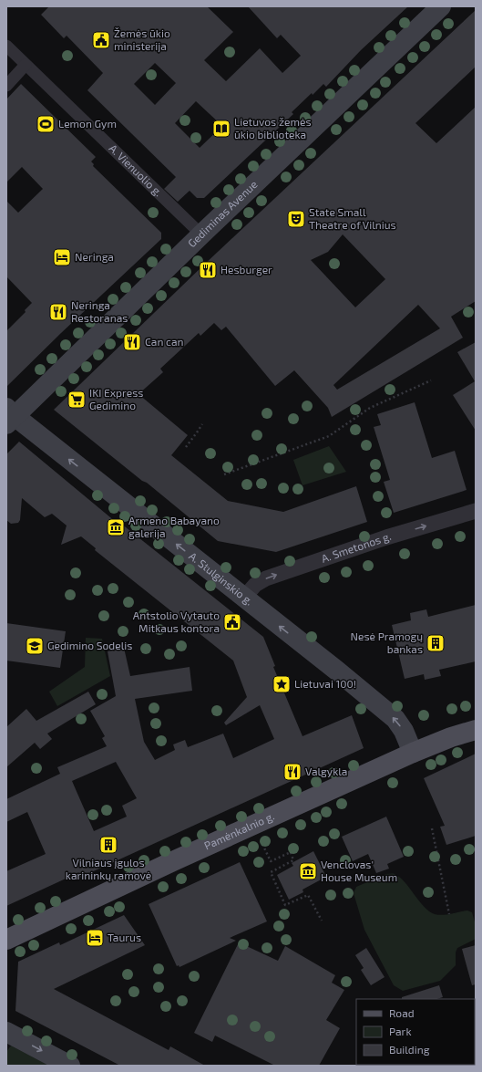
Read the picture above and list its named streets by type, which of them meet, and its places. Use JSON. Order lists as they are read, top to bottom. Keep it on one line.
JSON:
{"streets":{"main road":["Gediminas Avenue","A. Stulginskio g.","Pamėnkalnio g."],"street":["A. Vienuolio g.","A. Smetonos g."]},"crossings":[["A. Vienuolio g.","Gediminas Avenue"],["Gediminas Avenue","A. Stulginskio g."],["A. Smetonos g.","A. Stulginskio g."],["A. Stulginskio g.","Pamėnkalnio g."]],"one_way":["A. Smetonos g.","A. Stulginskio g."],"places":{"public building":["Žemės ūkio ministerija","Antstolio Vytauto Mitkaus kontora"],"sports":["Lemon Gym"],"library":["Lietuvos žemės ūkio biblioteka"],"theatre":["State Small Theatre of Vilnius"],"hotel":["Neringa","Taurus"],"restaurant":["Hesburger","Neringa Restoranas","Can can","Valgykla"],"supermarket":["IKI Express Gedimino"],"museum":["Armeno Babayano galerija","Venclovas' House Museum"],"building":["Nesė Pramogų bankas","Vilniaus įgulos karininkų ramovė"],"school or university":["Gedimino Sodelis"],"place":["Lietuvai 100!"]},"legend":["Road","Park","Building"]}
